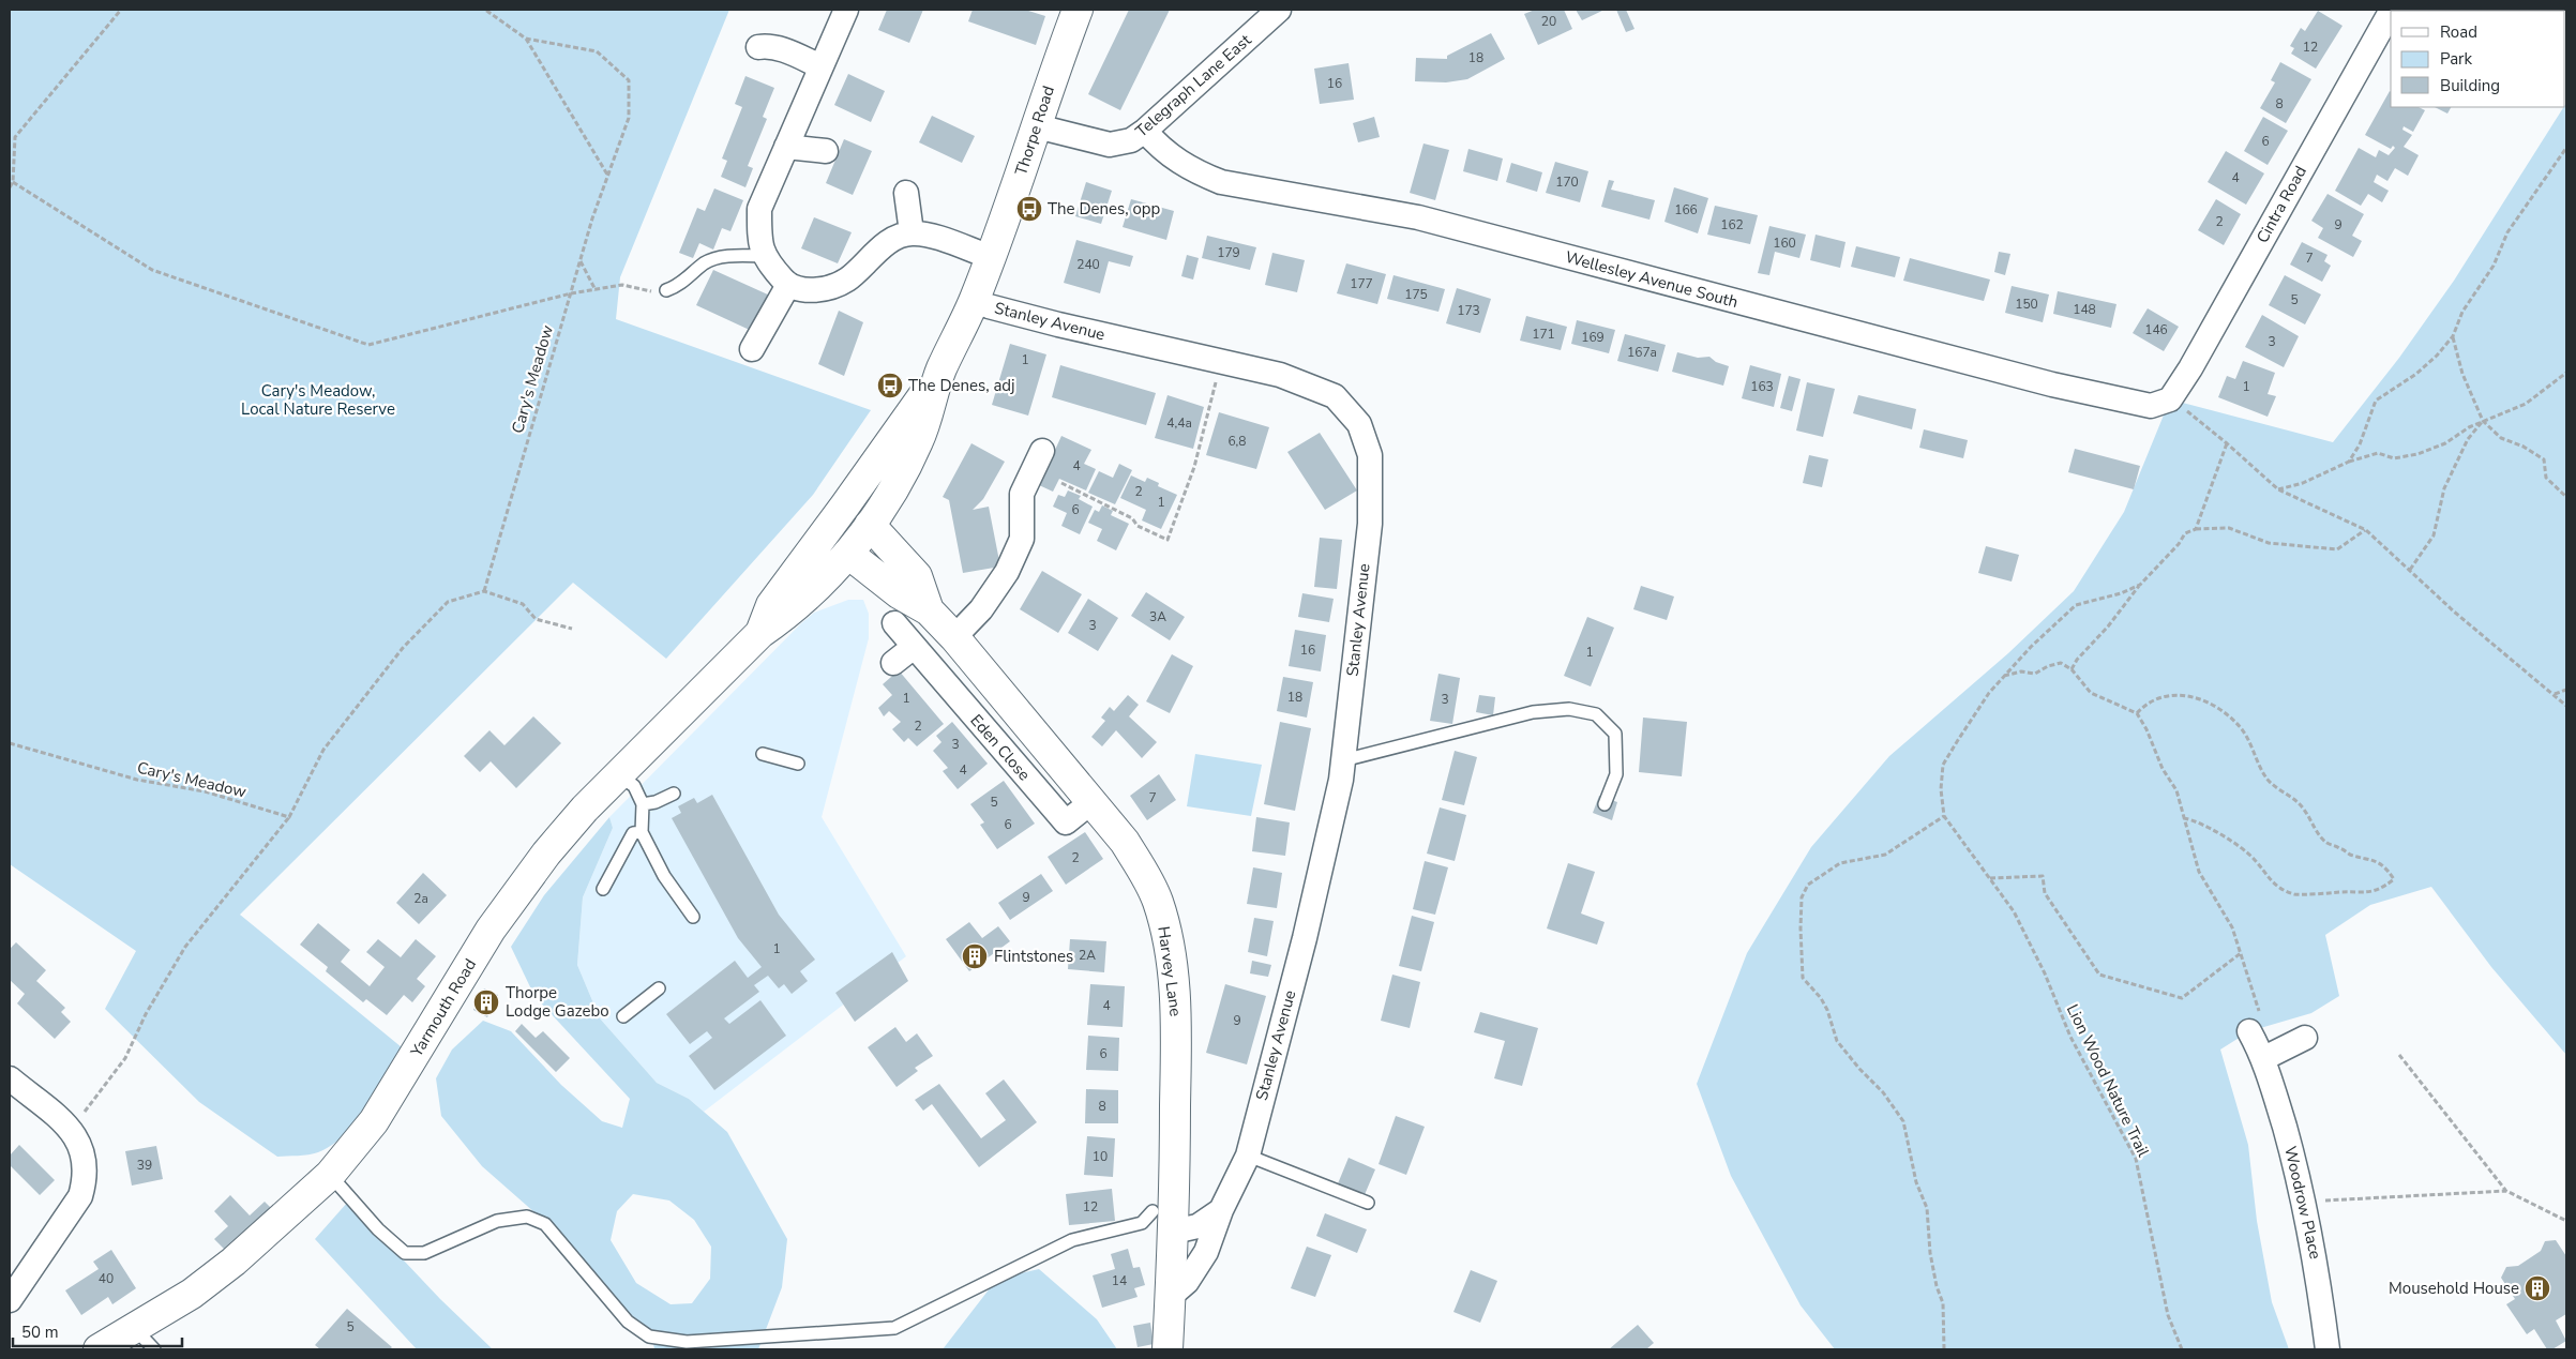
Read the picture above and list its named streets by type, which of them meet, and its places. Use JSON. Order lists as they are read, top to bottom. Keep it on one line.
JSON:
{"streets":{"main road":["Thorpe Road","Harvey Lane","Yarmouth Road"],"street":["Telegraph Lane East","Cintra Road","Wellesley Avenue South","Stanley Avenue","Eden Close","Woodrow Place"],"path":["Cary's Meadow","Lion Wood Nature Trail"]},"crossings":[["Telegraph Lane East","Thorpe Road"],["Telegraph Lane East","Wellesley Avenue South"],["Thorpe Road","Stanley Avenue"],["Thorpe Road","Harvey Lane"],["Thorpe Road","Yarmouth Road"],["Cintra Road","Wellesley Avenue South"],["Stanley Avenue","Harvey Lane"],["Eden Close","Harvey Lane"],["Harvey Lane","Yarmouth Road"]],"parks":["Cary's Meadow, Local Nature Reserve"],"places":{"bus stop":["The Denes, opp","The Denes, adj"],"building":["Flintstones","Thorpe Lodge Gazebo","Mousehold House"]},"house_numbers":["20","12","18","16","8","6","4","170","166","2","162","9","160","179","7","240","177","175","5","150","148","173","146","171","169","3","167a","1","163","1","4,4a","6,8","4","2","1","6","3A","3","16","1","18","1","3","2","3","4","7","5","6","2","9","2a","1","2A","4","9","6","8","10","39","12","40","14","5"],"legend":["Road","Park","Building"],"scale_bar":"50 m"}
